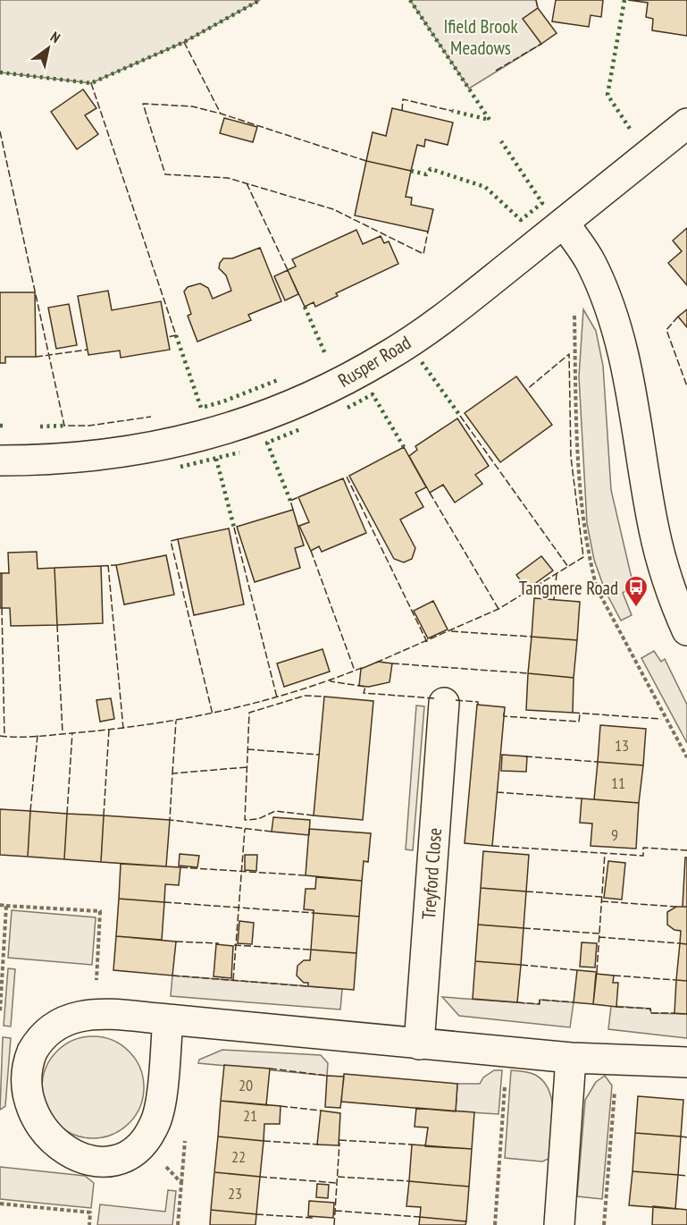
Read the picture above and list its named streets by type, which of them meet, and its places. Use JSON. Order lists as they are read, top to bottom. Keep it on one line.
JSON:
{"streets":{"street":["Rusper Road","Treyford Close"]},"parks":["Ifield Brook Meadows"],"places":{"bus stop":["Tangmere Road"]},"house_numbers":["13","11","9","20","21","22","23"],"north":"top right"}
